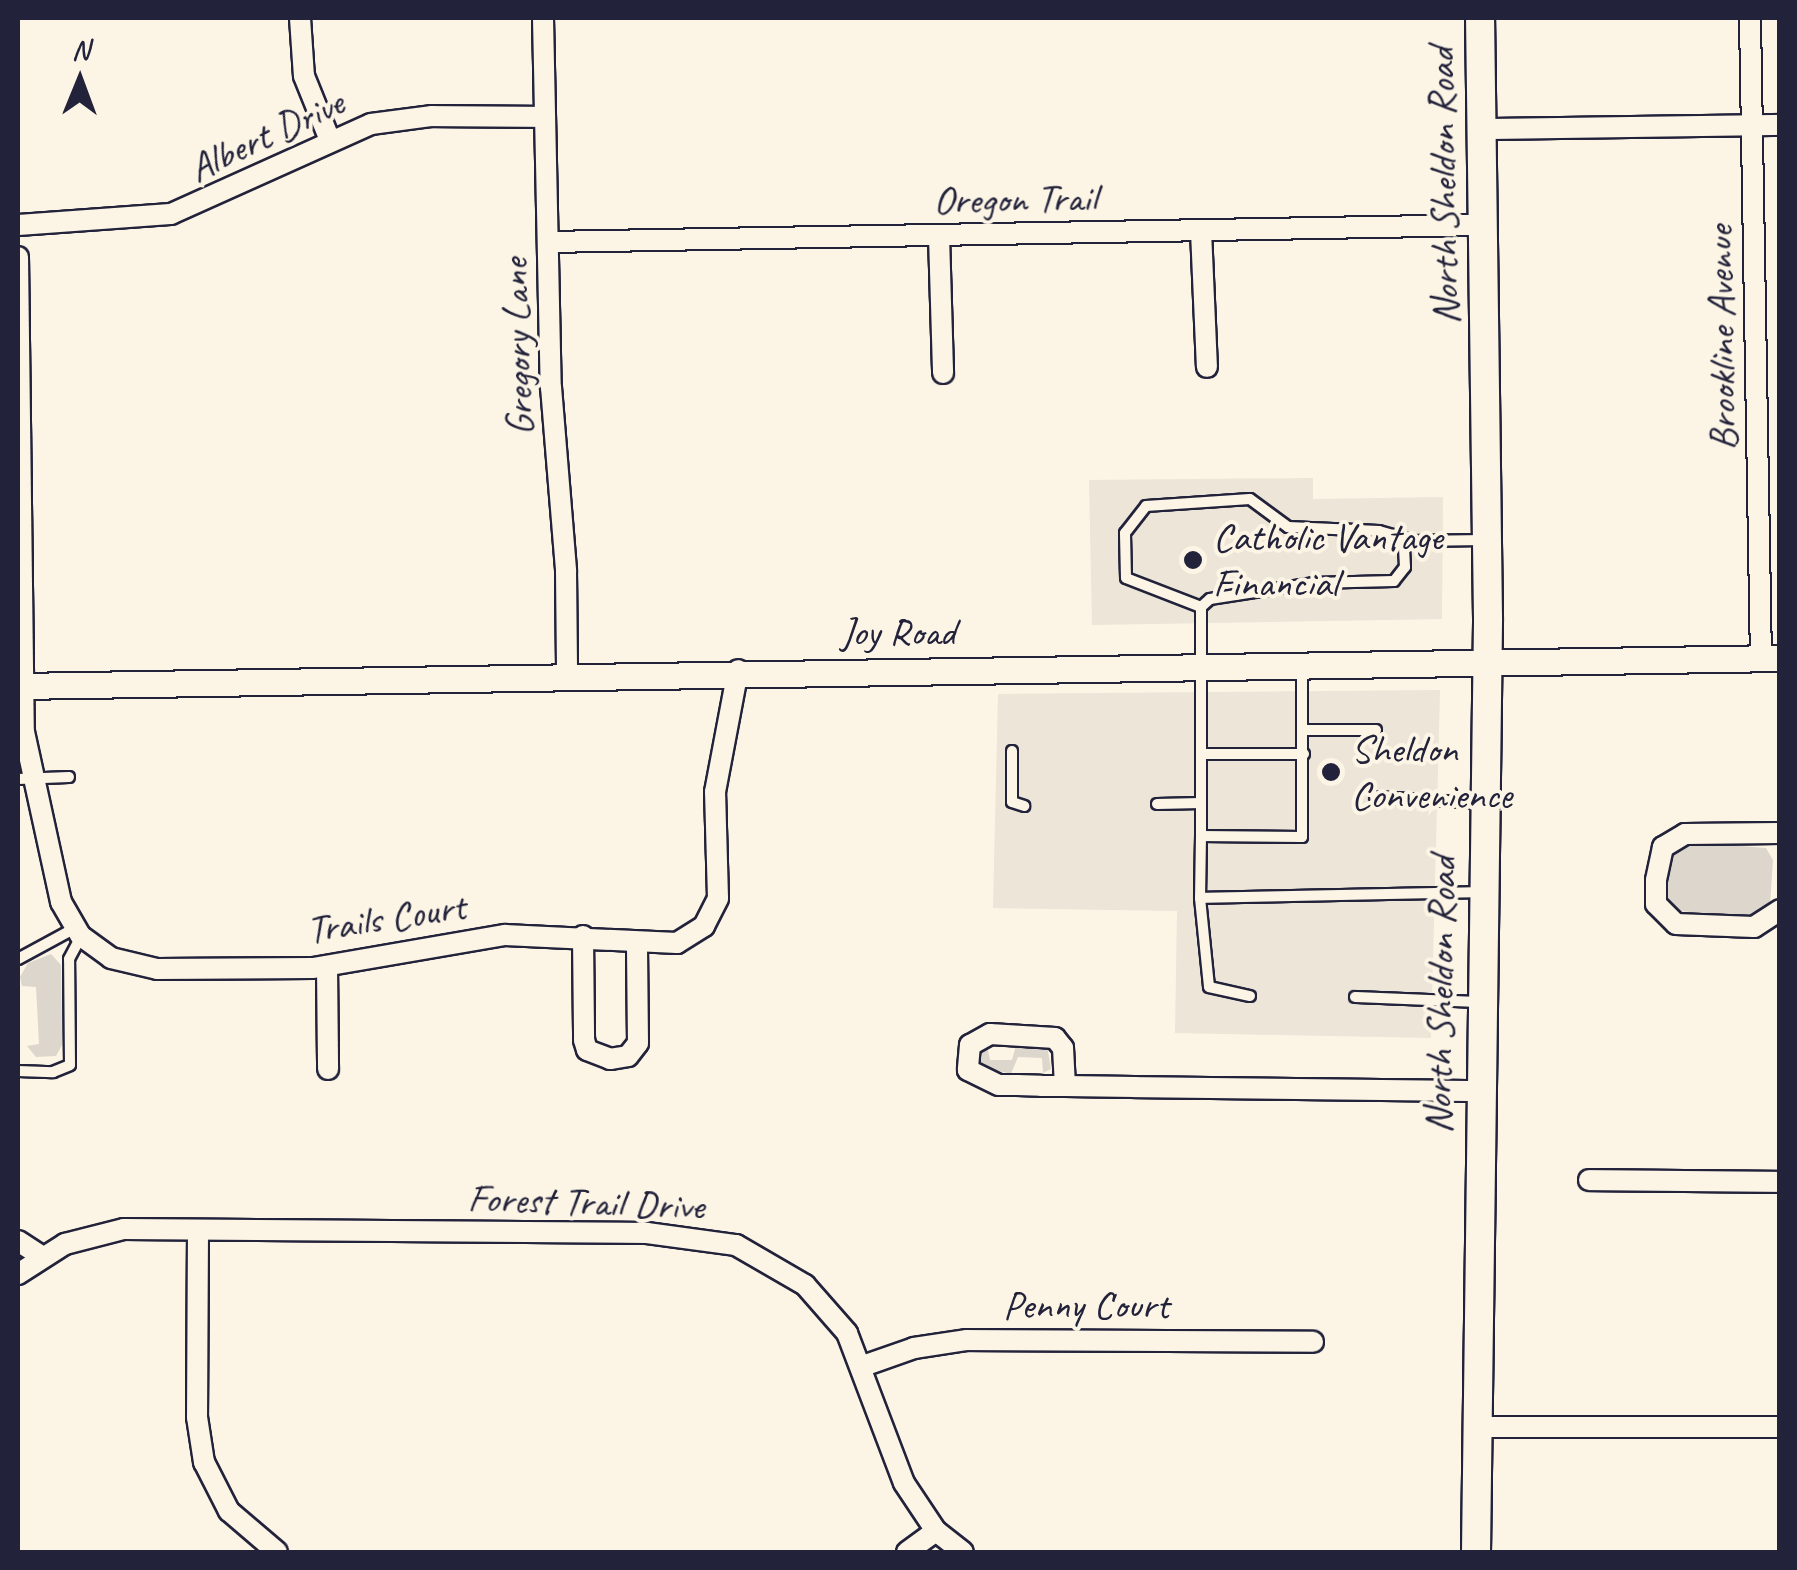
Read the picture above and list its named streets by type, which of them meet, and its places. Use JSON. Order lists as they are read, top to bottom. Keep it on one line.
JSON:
{"streets":{"main road":["North Sheldon Road"],"street":["Albert Drive","Oregon Trail","Brookline Avenue","Gregory Lane","Joy Road","Trails Court","Forest Trail Drive","Penny Court"]},"crossings":[["Albert Drive","Gregory Lane"],["North Sheldon Road","Oregon Trail"],["North Sheldon Road","Joy Road"],["Oregon Trail","Gregory Lane"],["Brookline Avenue","Joy Road"],["Gregory Lane","Joy Road"],["Joy Road","Trails Court"],["Forest Trail Drive","Penny Court"]],"places":["Catholic Vantage Financial","Sheldon Convenience"],"north":"top"}
